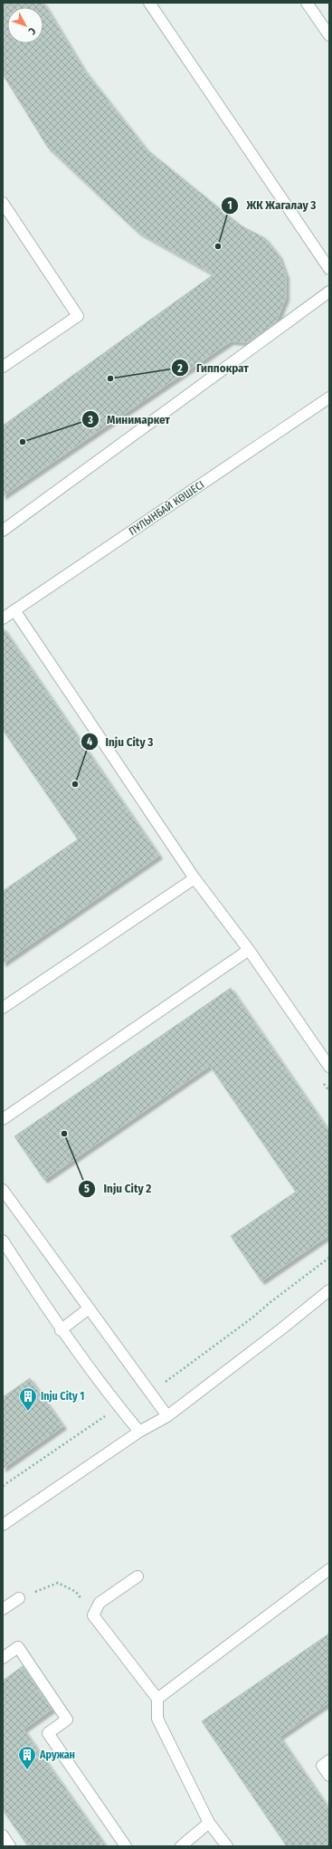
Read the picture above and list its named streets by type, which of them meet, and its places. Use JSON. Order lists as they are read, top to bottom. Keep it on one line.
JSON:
{"streets":{"street":["ПҰЛЫНБАЙ КӨШЕСІ"]},"places":{"other":["ЖК Жагалау 3","Гиппократ","Минимаркет","Inju City 3","Inju City 2"],"building":["Inju City 1","Аружан"]},"north":"bottom right"}
